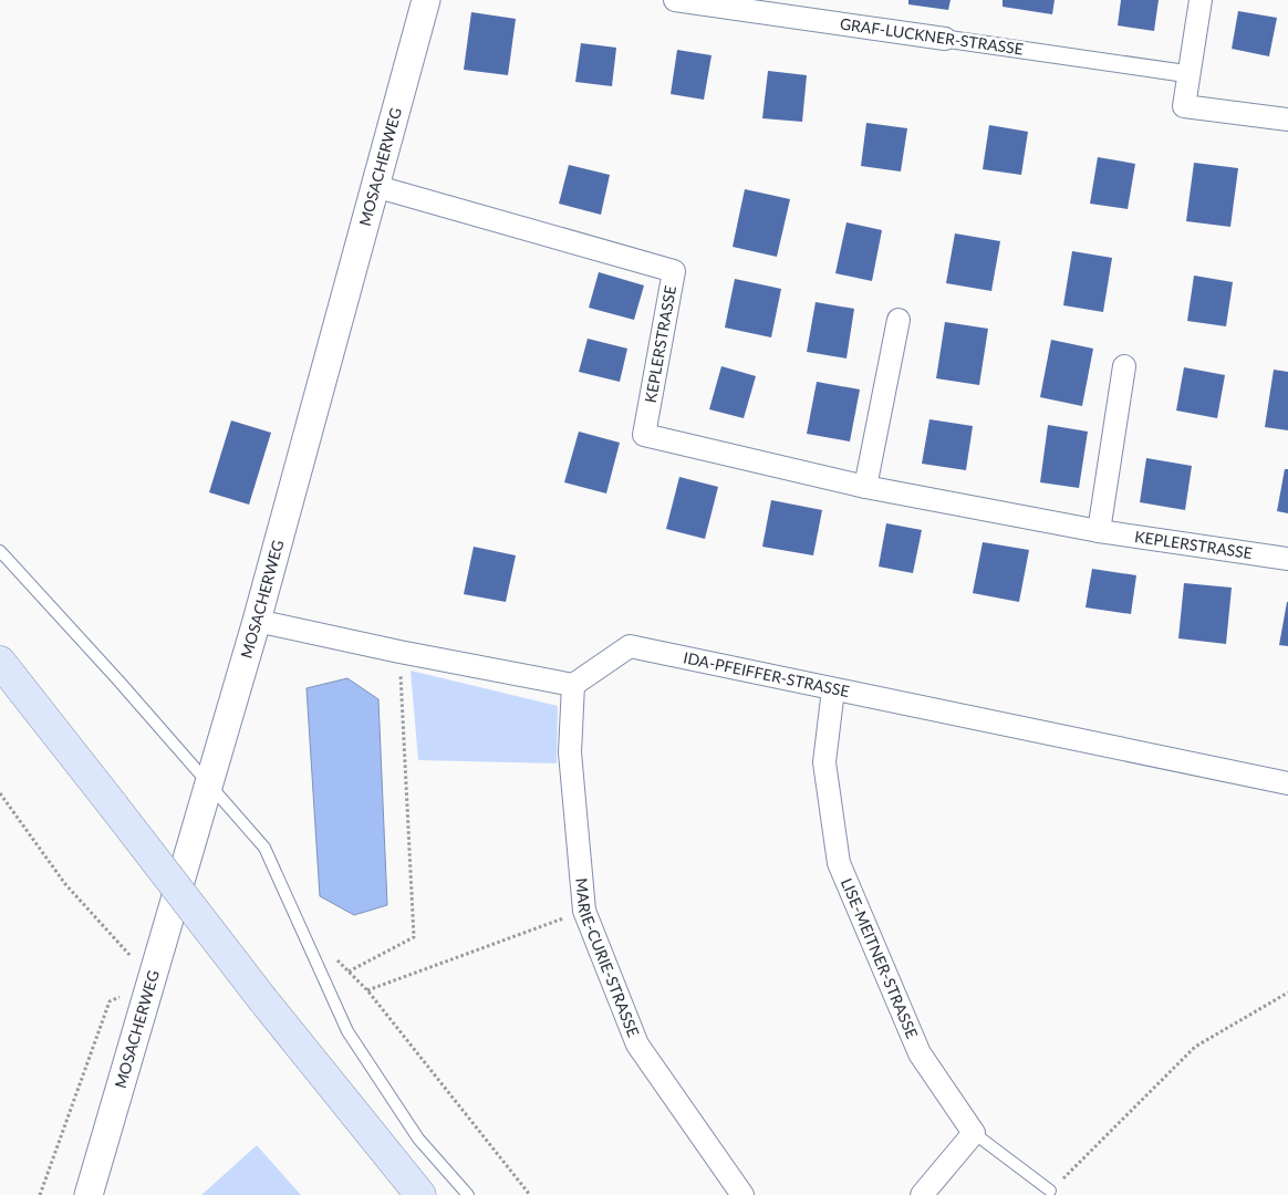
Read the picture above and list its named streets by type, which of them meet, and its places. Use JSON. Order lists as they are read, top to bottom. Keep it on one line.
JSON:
{"streets":{"street":["GRAF-LUCKNER-STRASSE","MOSACHERWEG","KEPLERSTRASSE","IDA-PFEIFFER-STRASSE","MARIE-CURIE-STRASSE","LISE-MEITNER-STRASSE"]},"crossings":[["MOSACHERWEG","KEPLERSTRASSE"],["IDA-PFEIFFER-STRASSE","MARIE-CURIE-STRASSE"],["IDA-PFEIFFER-STRASSE","LISE-MEITNER-STRASSE"]]}
